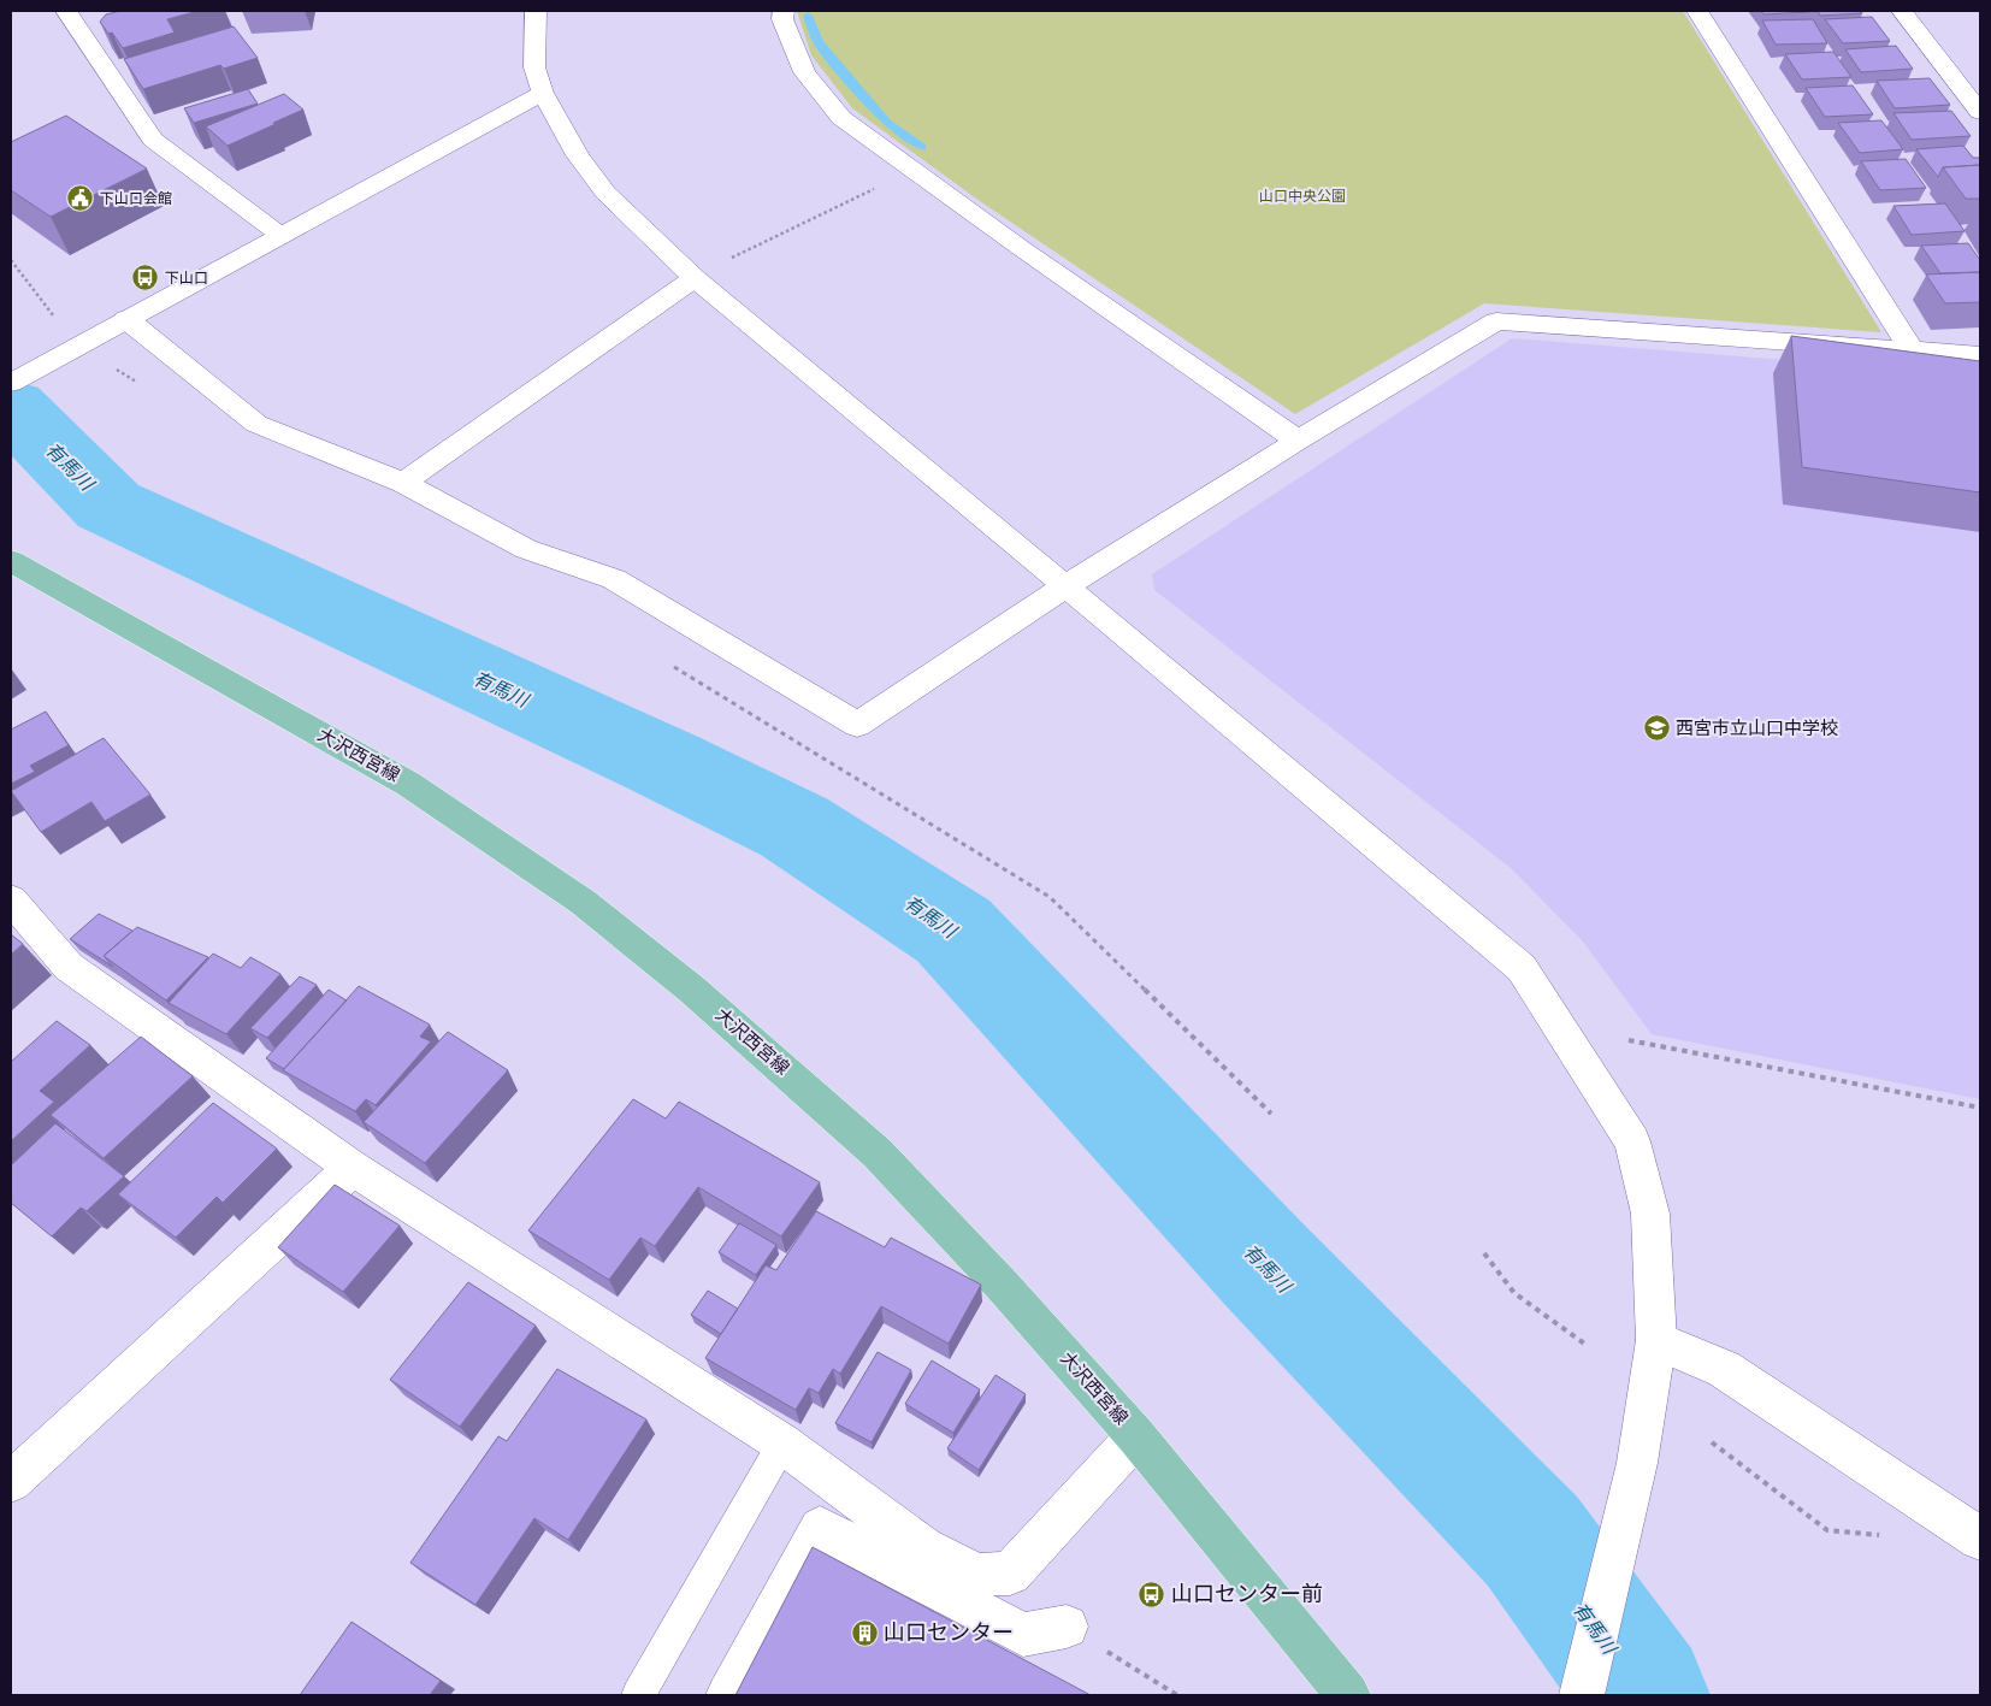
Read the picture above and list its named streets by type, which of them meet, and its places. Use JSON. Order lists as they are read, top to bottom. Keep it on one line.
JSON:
{"streets":{"main road":["大沢西宮線"]},"water":["有馬川"],"parks":["山口中央公園"],"places":{"public building":["下山口会館"],"bus stop":["下山口","山口センター前"],"school or university":["西宮市立山口中学校"],"building":["山口センター"]}}
